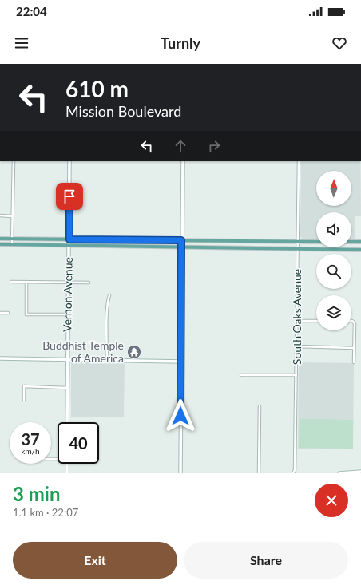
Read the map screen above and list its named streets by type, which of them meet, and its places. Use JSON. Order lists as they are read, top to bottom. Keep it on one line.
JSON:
{"streets":{"street":["Vernon Avenue","South Oaks Avenue"]},"places":{"temple":["Buddhist Temple of America"]},"north":"top","page":{"status":"22:04","header":"Turnly","turn":["610 m","Mission Boulevard"],"speed":"37 km/h","limit":"40","heading":["3 min","1.1 km · 22:07"],"buttons":["Exit","Share"]}}
